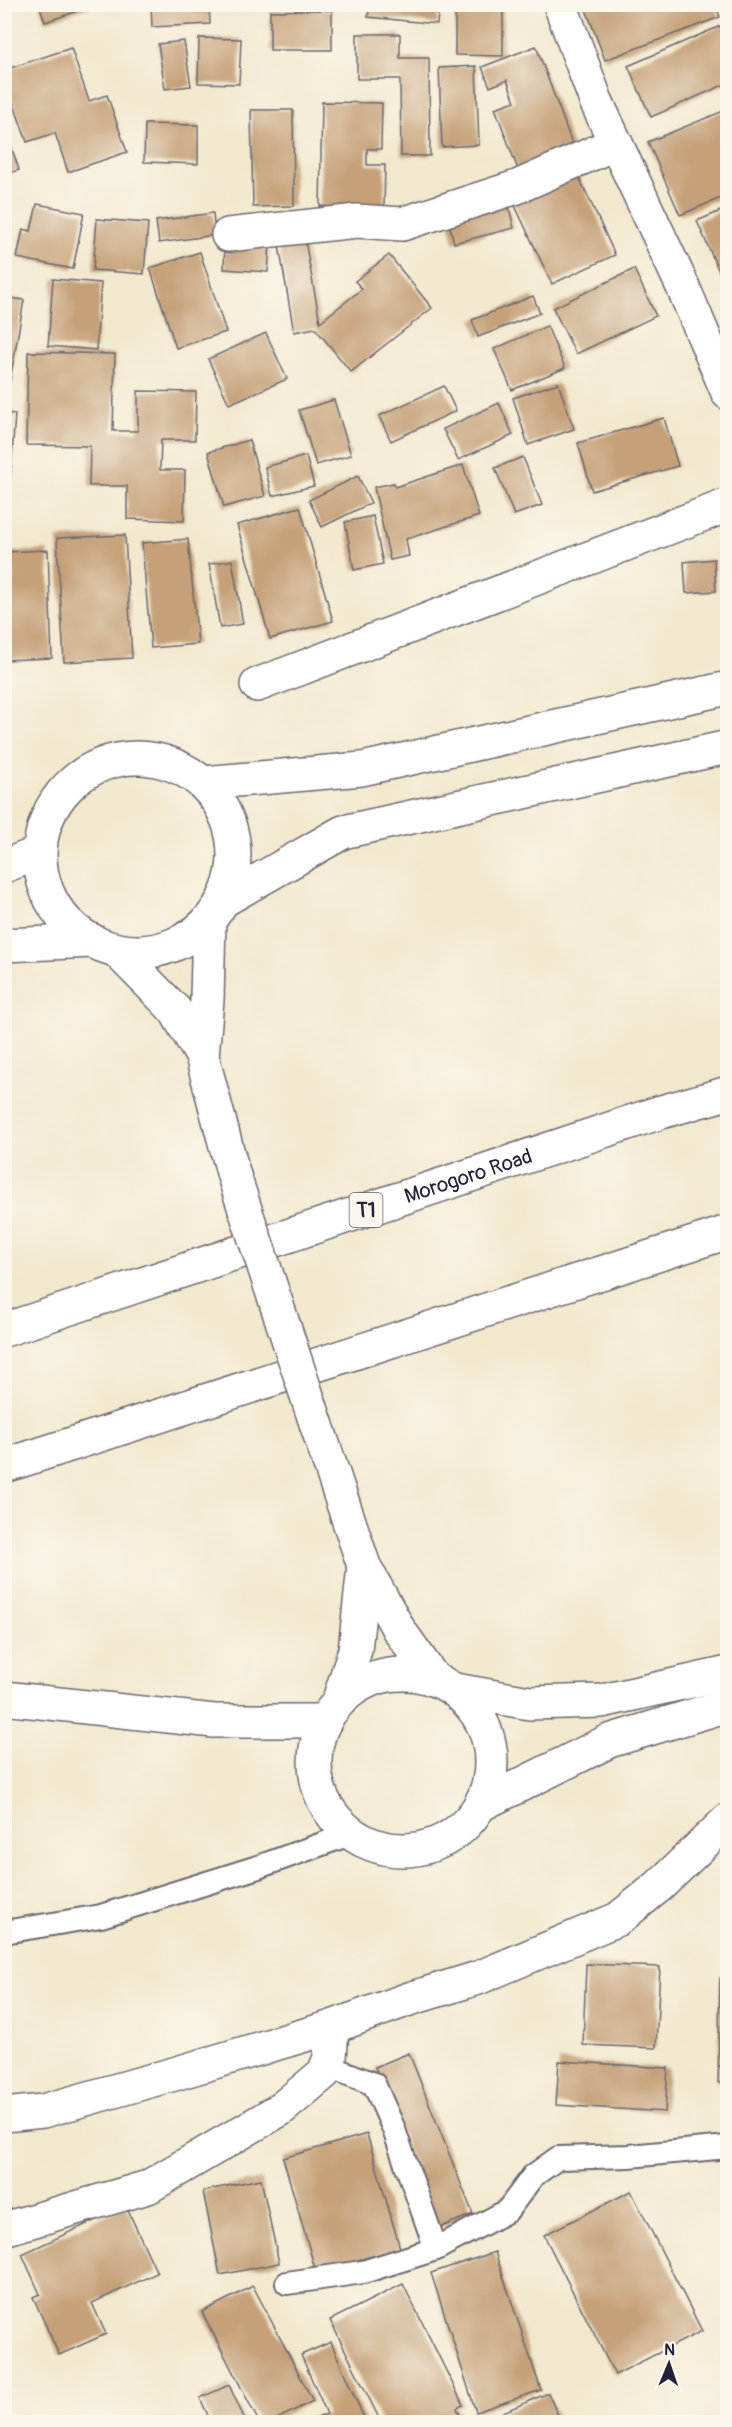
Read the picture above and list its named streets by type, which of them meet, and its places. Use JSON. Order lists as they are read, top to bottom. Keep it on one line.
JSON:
{"streets":{"main road":["Morogoro Road","T1"]},"north":"top"}
